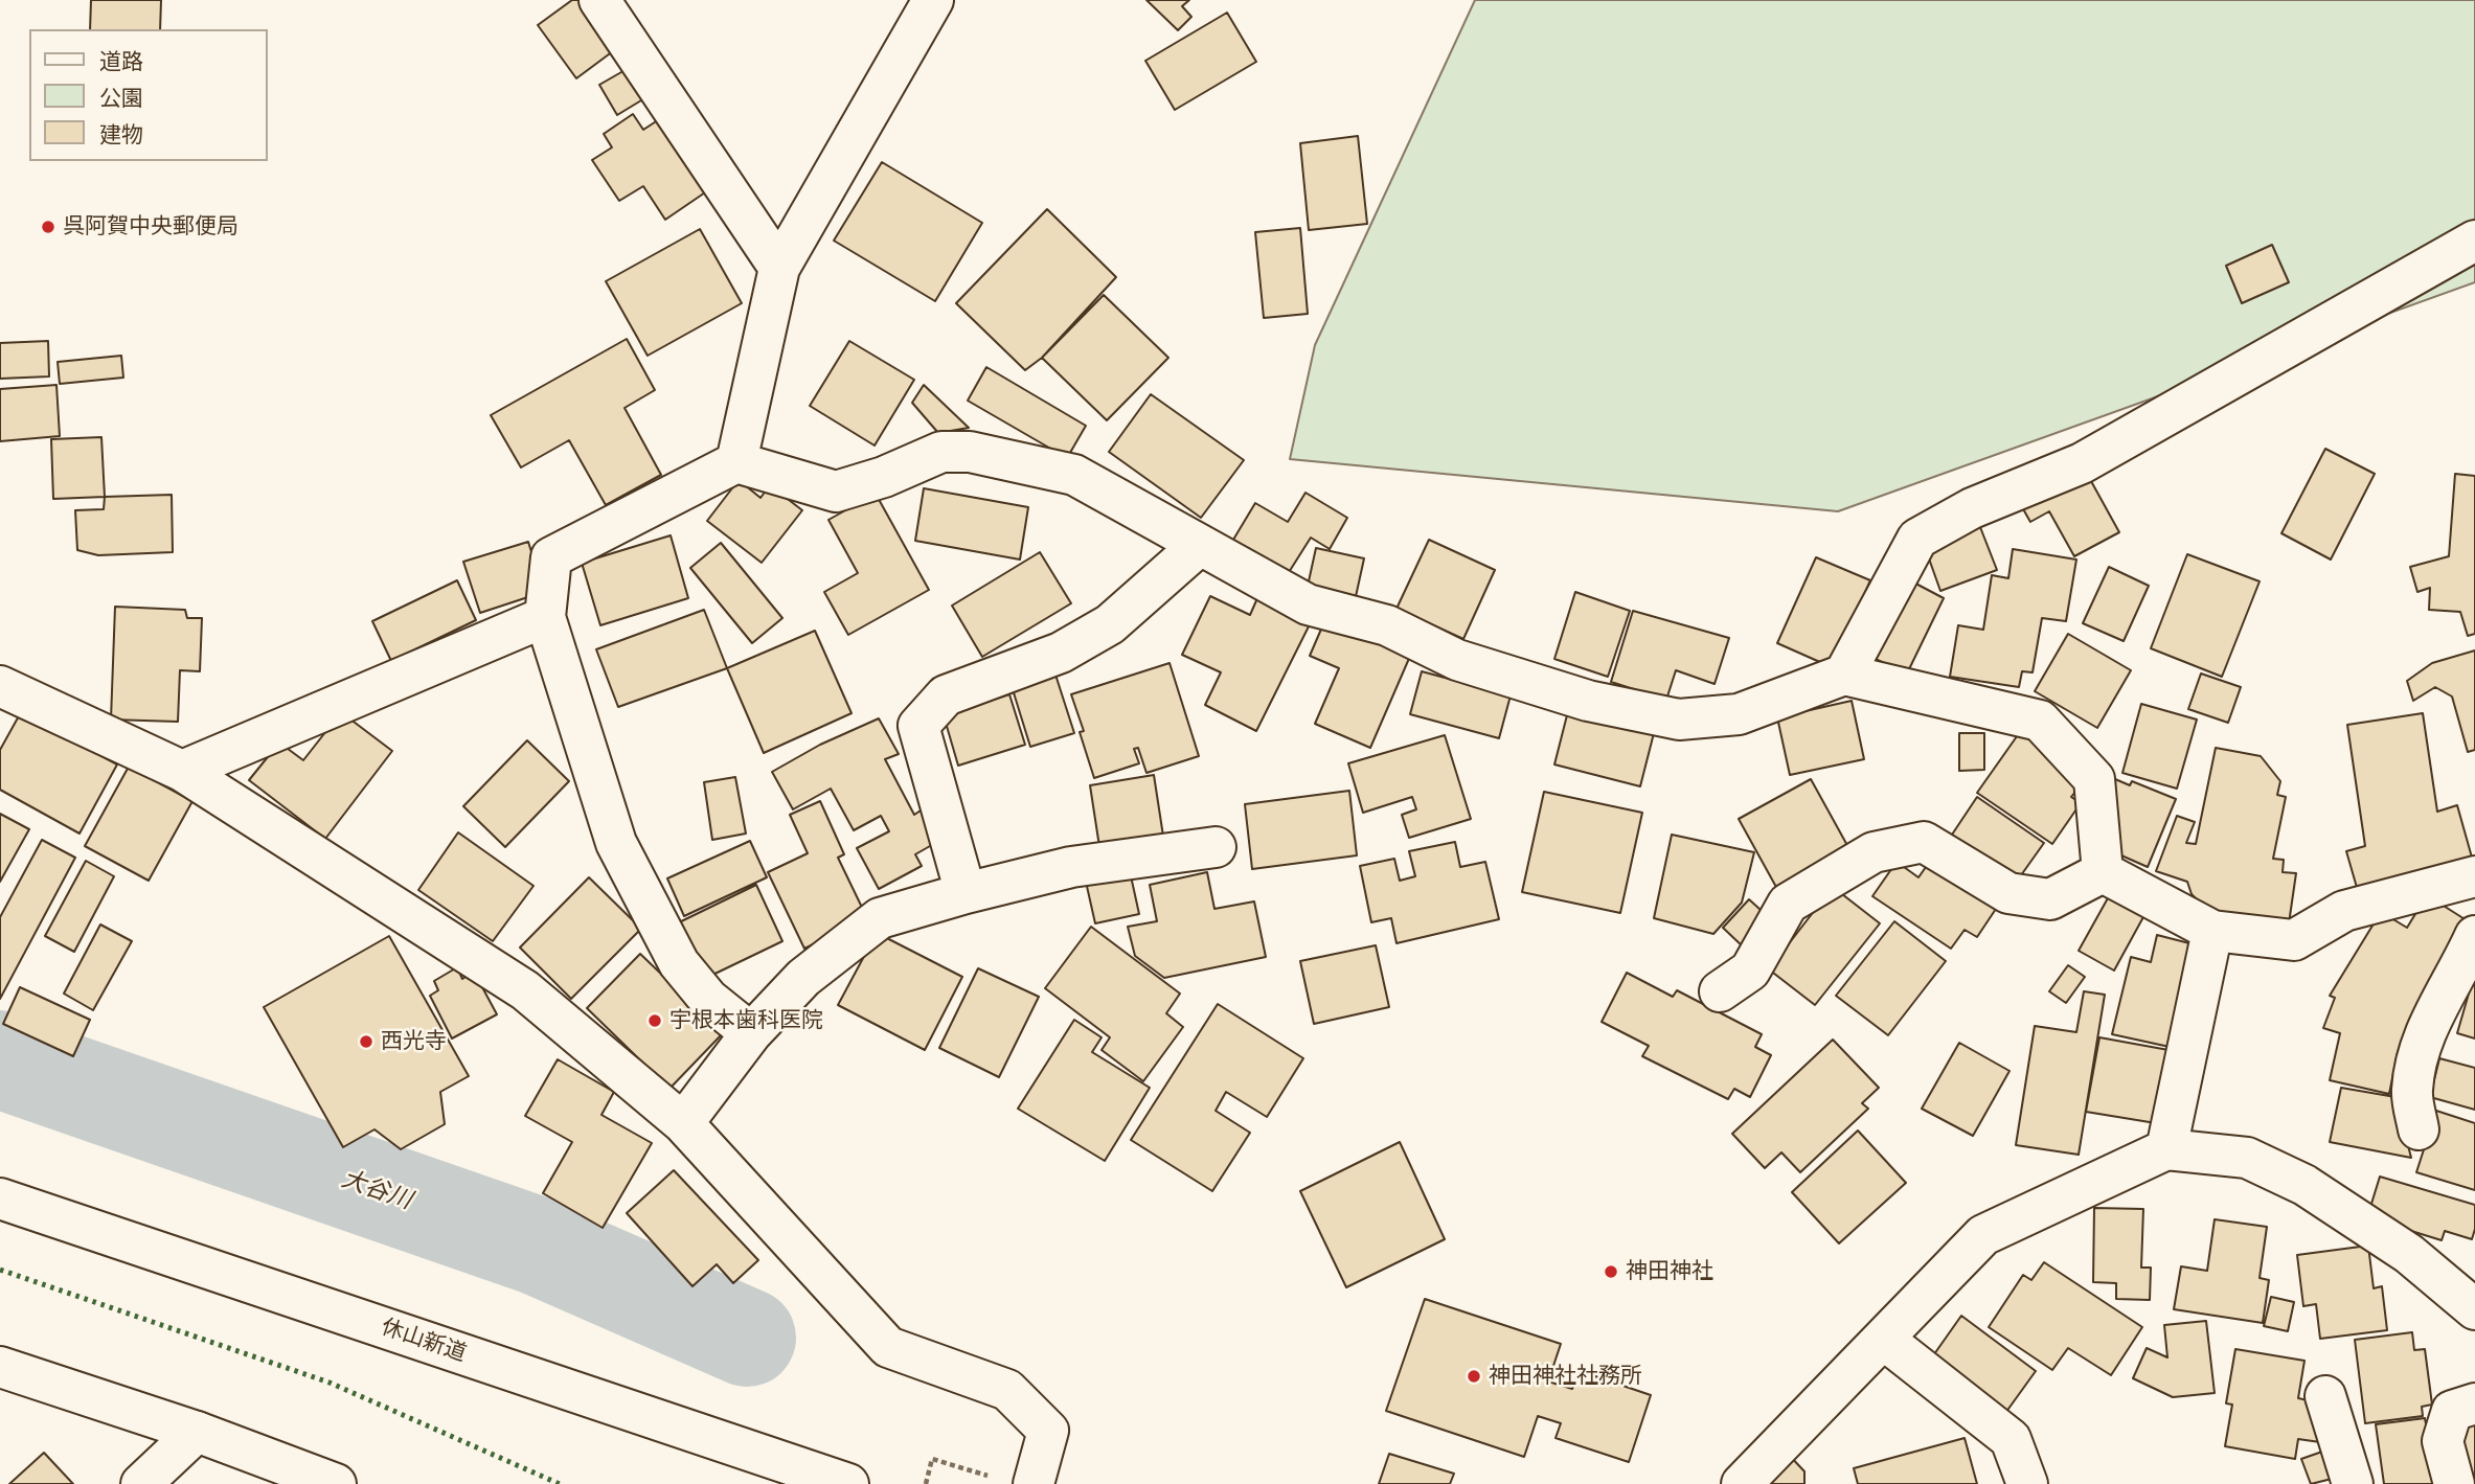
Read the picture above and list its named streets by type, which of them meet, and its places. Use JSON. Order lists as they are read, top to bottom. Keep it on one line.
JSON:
{"streets":{"main road":["休山新道"]},"water":["大谷川"],"places":["呉阿賀中央郵便局","宇根本歯科医院","西光寺","神田神社","神田神社社務所"],"legend":["道路","公園","建物"]}
